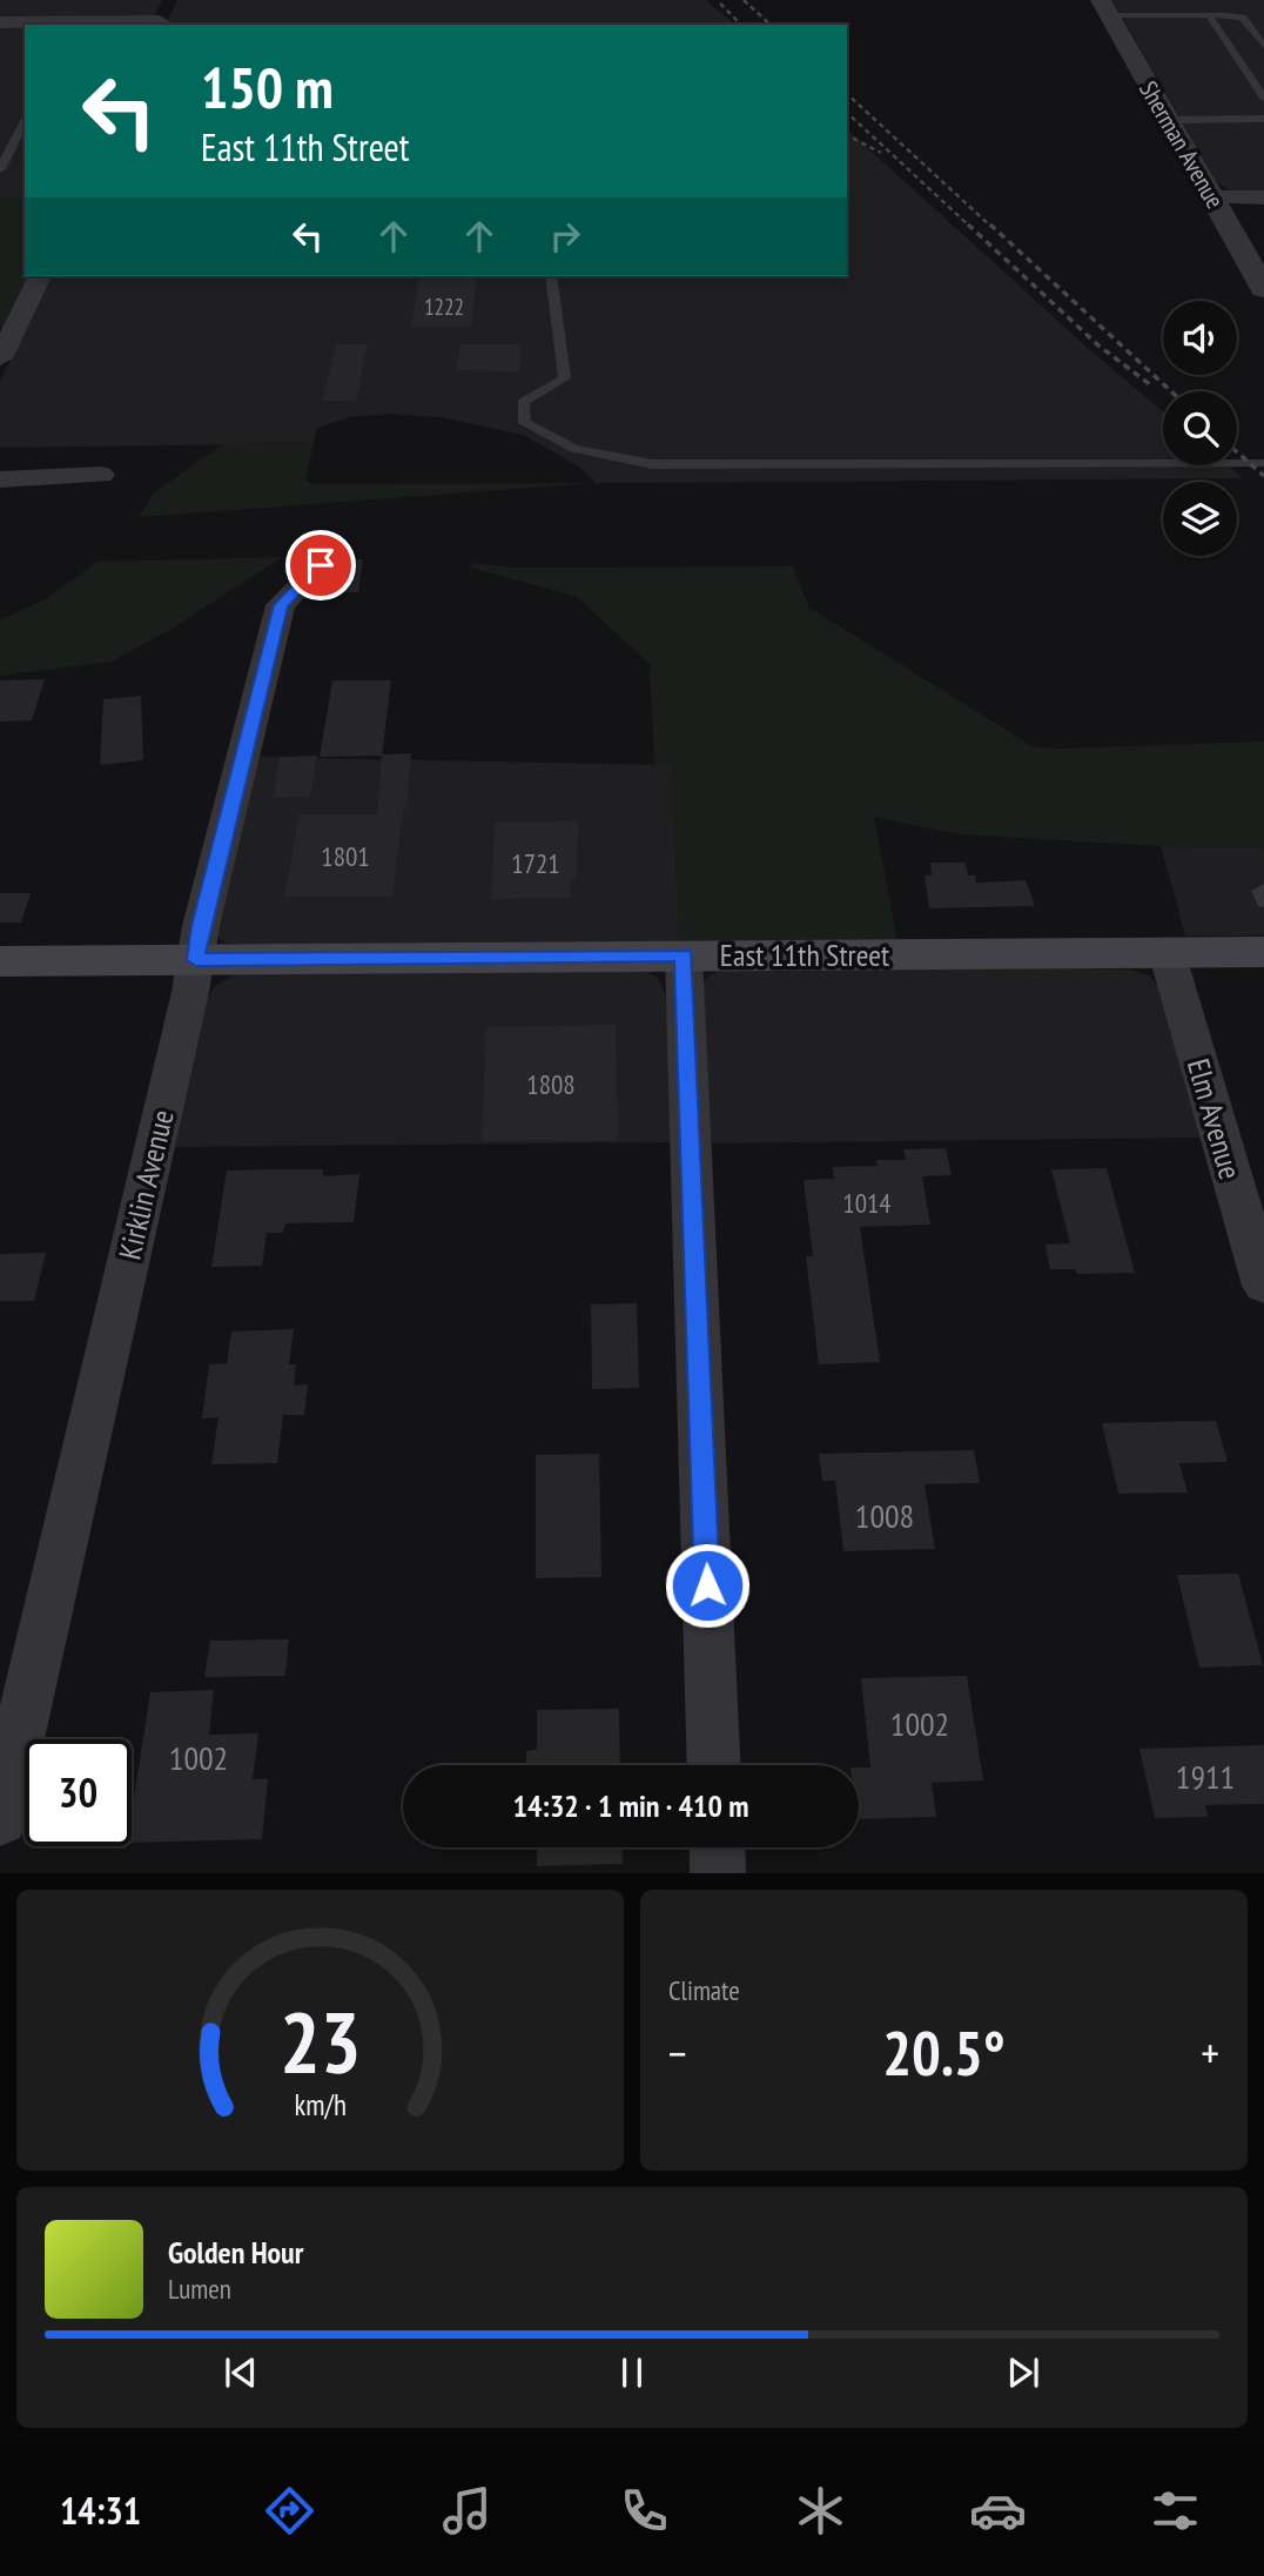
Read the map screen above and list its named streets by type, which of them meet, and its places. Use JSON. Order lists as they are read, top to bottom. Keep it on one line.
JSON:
{"streets":{"main road":["East 11th Street"],"street":["Sherman Avenue","Elm Avenue","Kirklin Avenue"]},"crossings":[["East 11th Street","Elm Avenue"],["East 11th Street","Kirklin Avenue"]],"house_numbers":["1222","1801","1721","1808","1014","1008","1002","1002","1911"],"page":{"turn":["150 m","East 11th Street"],"limit":"30","trip":"14:32 · 1 min · 410 m","tile":"Climate","heat":["−","20.5°","+"],"song":["Golden Hour","Lumen"],"tabs":"14:31","gauge":["23","km/h"]}}
